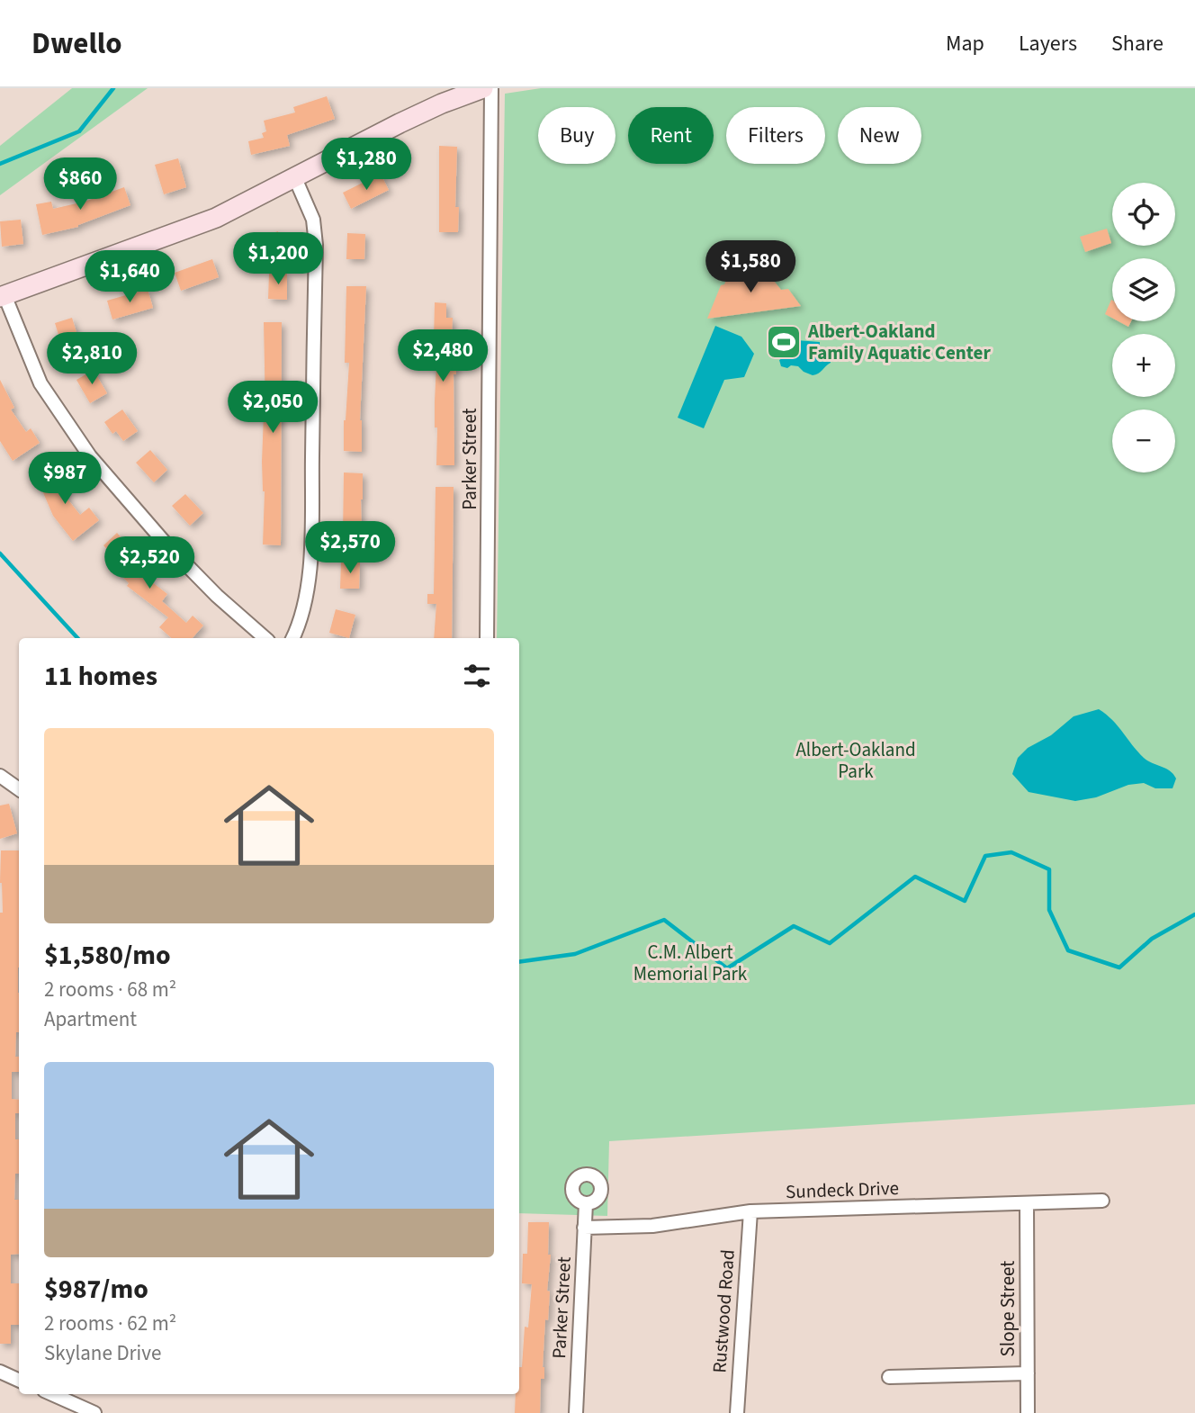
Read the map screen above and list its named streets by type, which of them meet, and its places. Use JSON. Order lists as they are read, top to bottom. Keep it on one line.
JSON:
{"streets":{"street":["Parker Street","Sundeck Drive","Slope Street","Rustwood Road"]},"crossings":[["Parker Street","Sundeck Drive"],["Sundeck Drive","Slope Street"],["Sundeck Drive","Rustwood Road"]],"parks":["Albert-Oakland Park","C.M. Albert Memorial Park"],"places":{"sports":["Albert-Oakland Family Aquatic Center"]},"page":{"header":"Dwello","nav":["Map","Layers","Share"],"chip":["Buy","Rent","Filters","New"],"price":["$1,280","$860","$1,200","$1,580","$1,640","$2,480","$2,810","$2,050","$987","$2,570","$2,520"],"map_buttons":["+","−"],"heading":"11 homes","list":[{"name":"$1,580/mo","note":"2 rooms · 68 m² · Apartment"},{"name":"$987/mo","note":"2 rooms · 62 m² · Skylane Drive"}]}}
